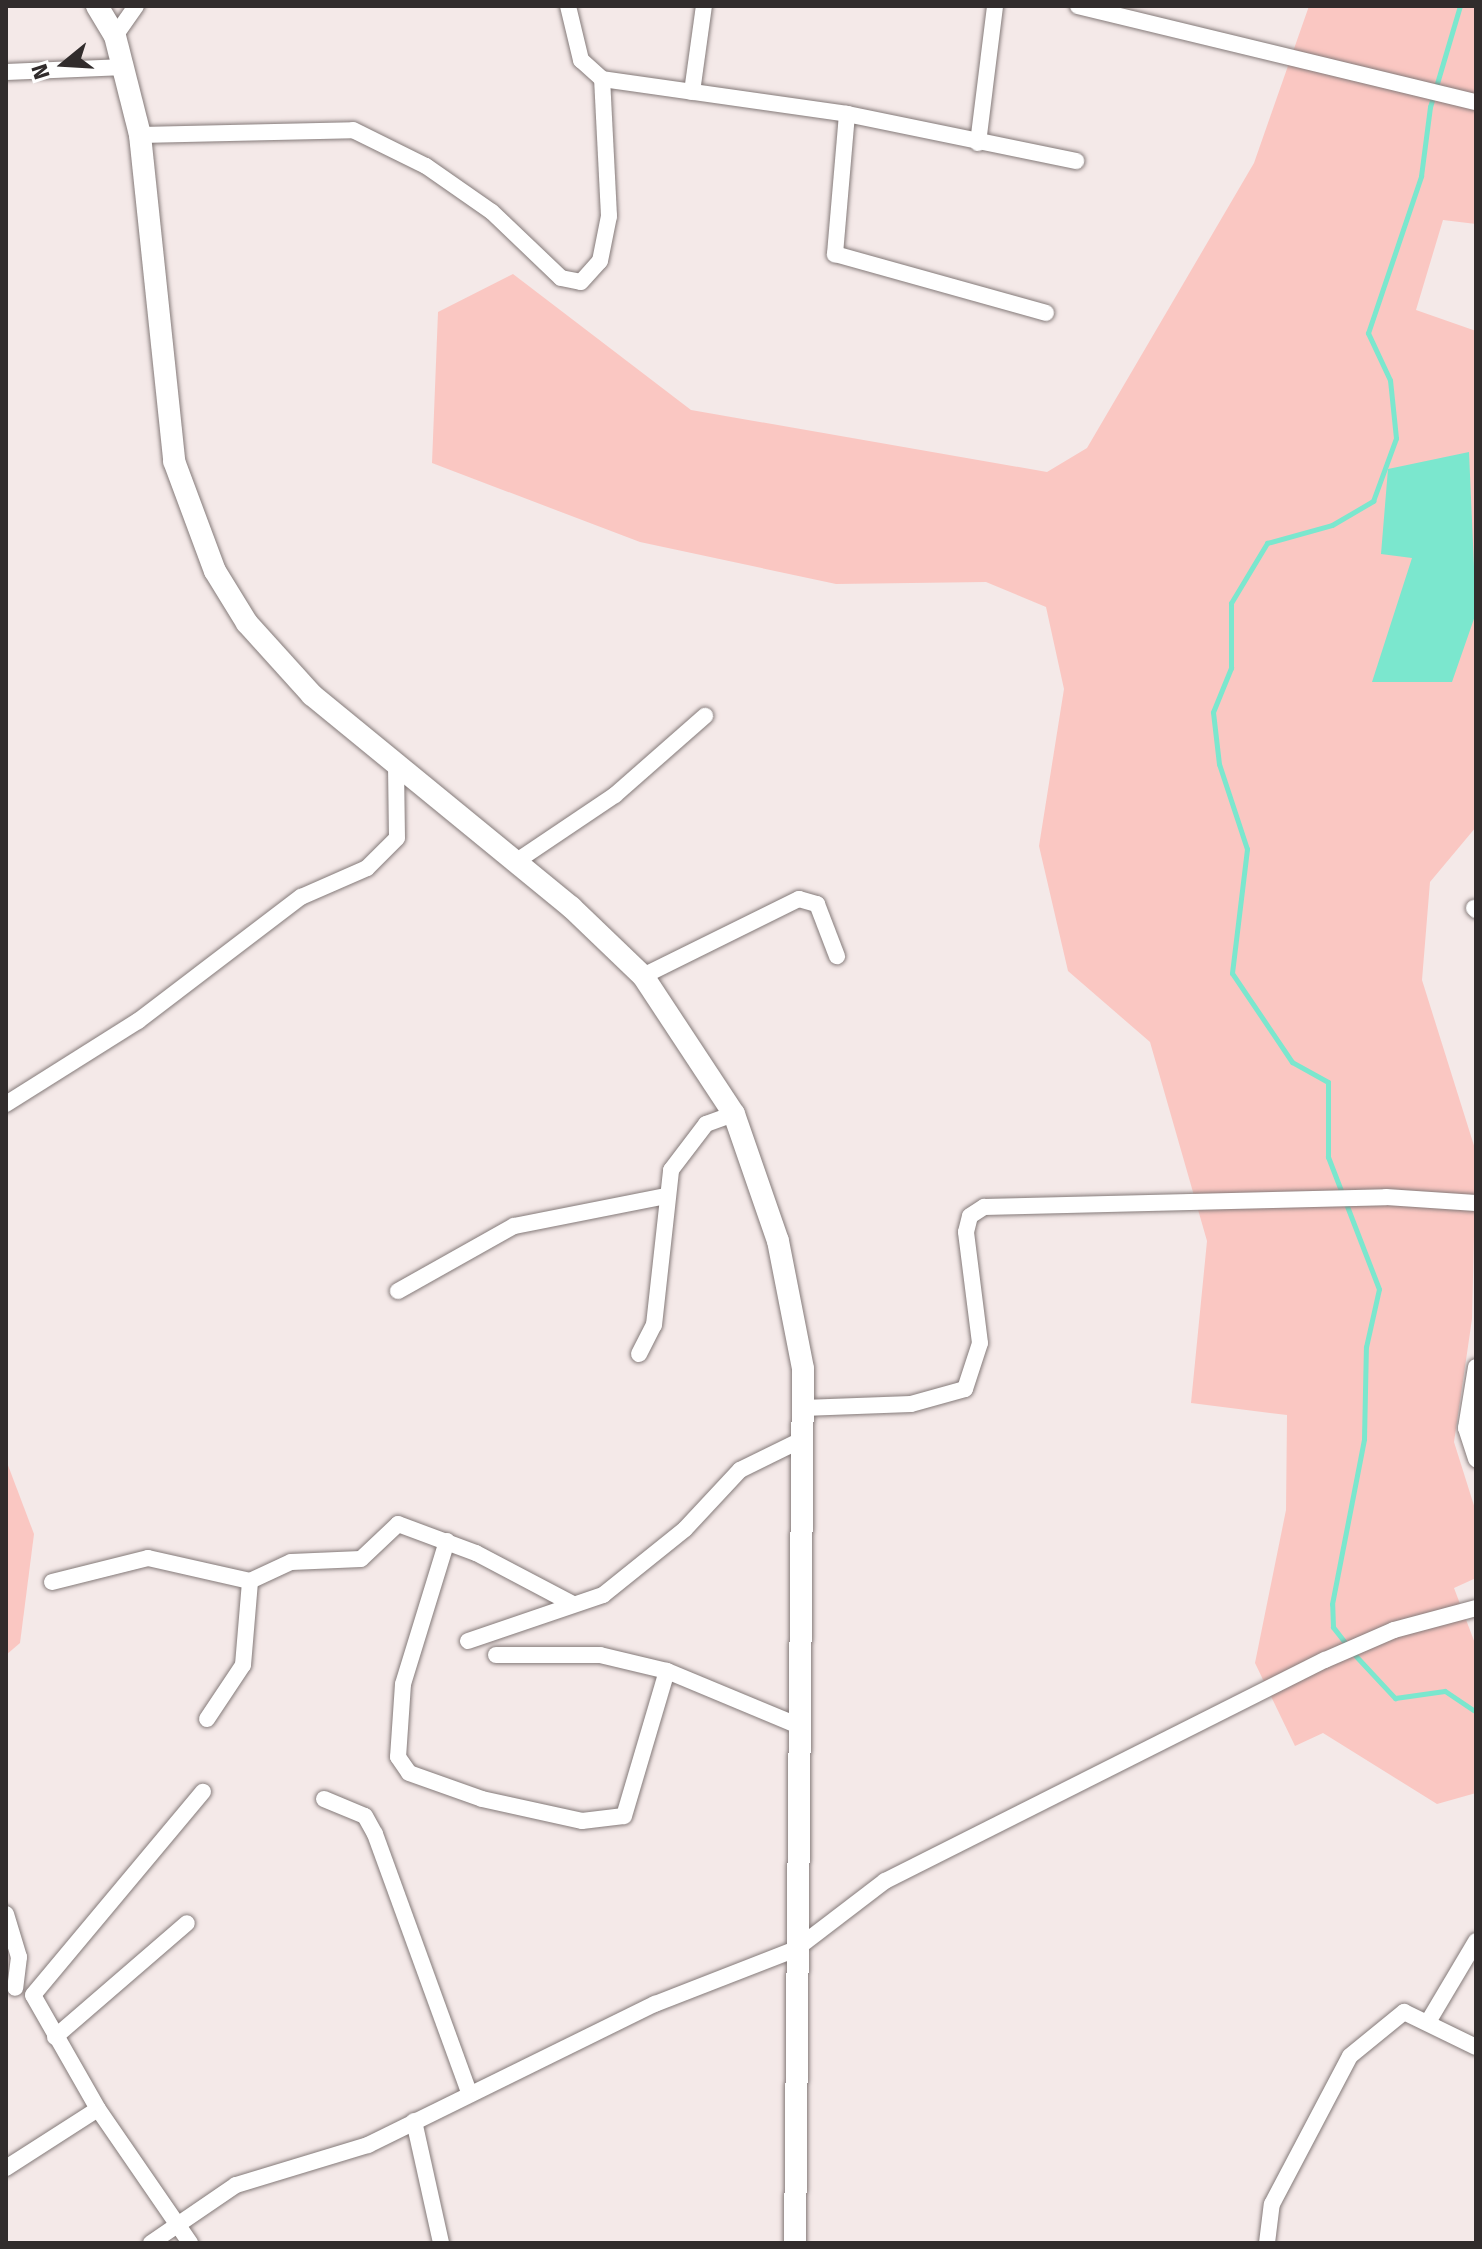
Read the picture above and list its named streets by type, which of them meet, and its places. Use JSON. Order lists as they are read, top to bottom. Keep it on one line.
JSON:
{"north":"left"}
